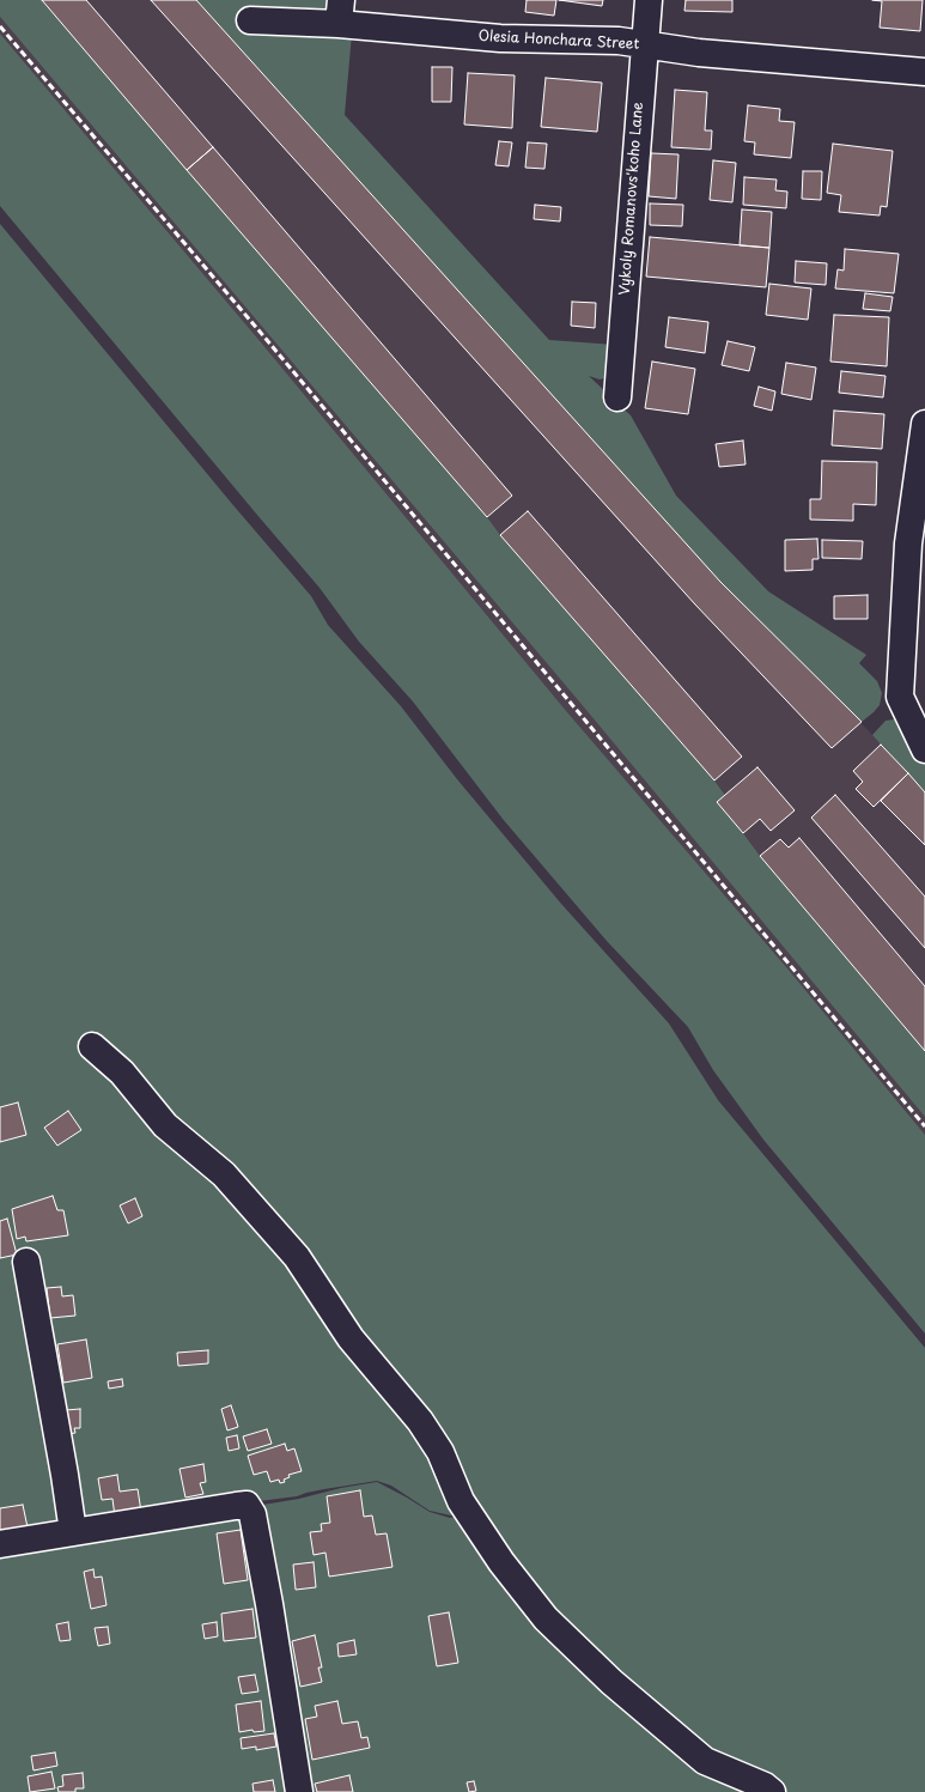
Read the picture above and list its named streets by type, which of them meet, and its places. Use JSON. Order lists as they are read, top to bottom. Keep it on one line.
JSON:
{"streets":{"street":["Olesia Honchara Street","Vykoly Romanovs'koho Lane"]},"crossings":[["Olesia Honchara Street","Vykoly Romanovs'koho Lane"]]}
